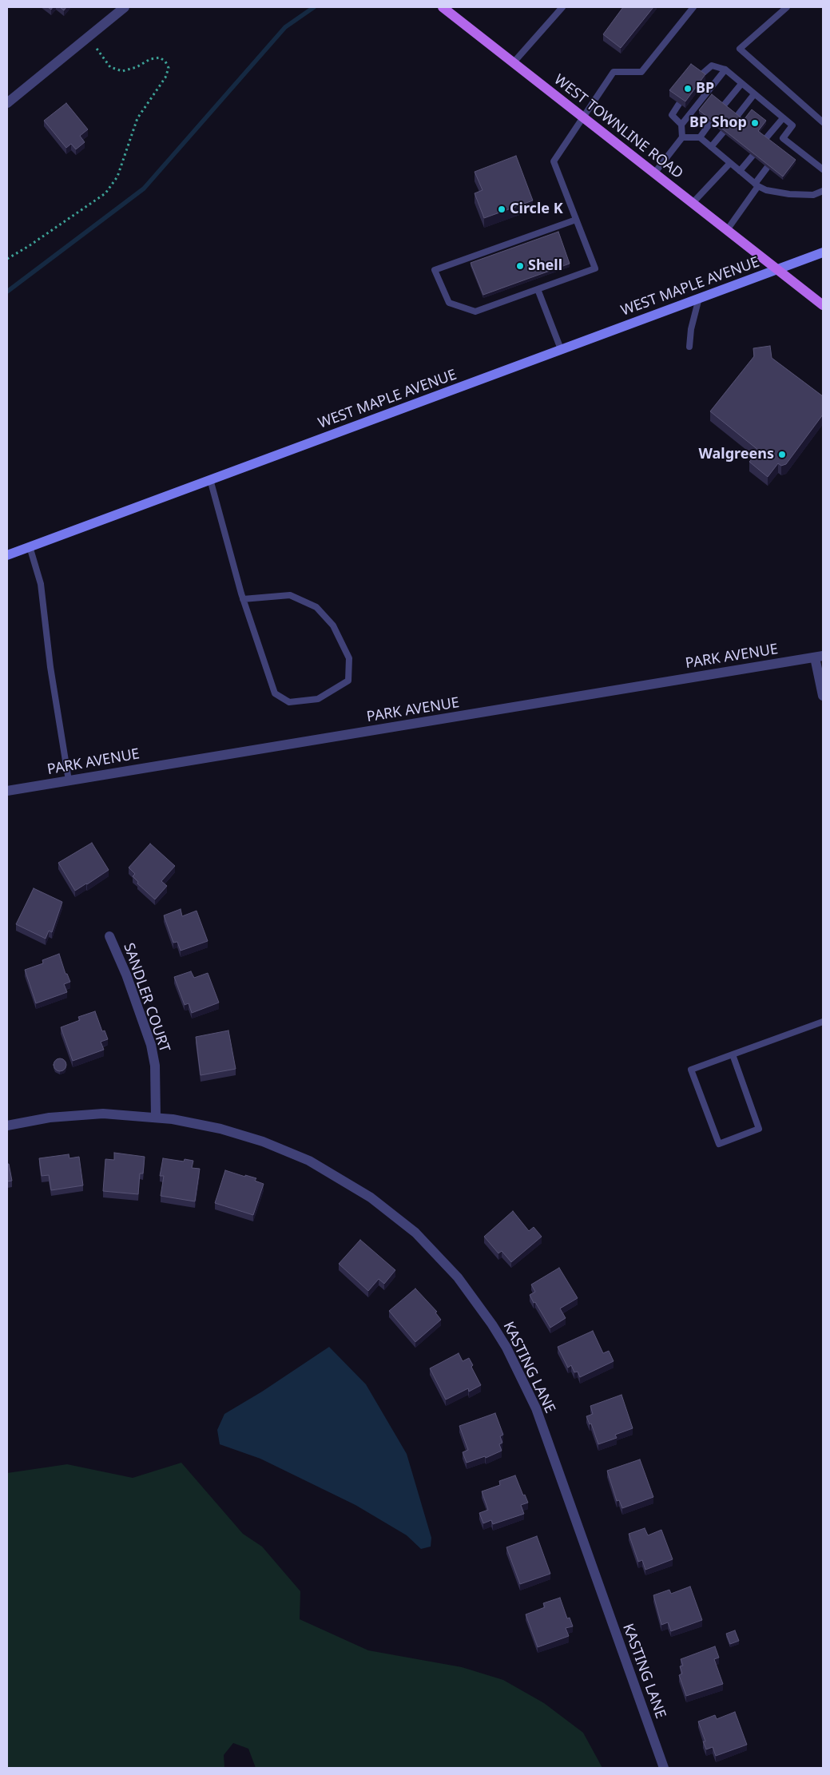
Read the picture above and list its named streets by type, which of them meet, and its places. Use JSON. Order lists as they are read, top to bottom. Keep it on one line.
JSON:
{"streets":{"main road":["WEST TOWNLINE ROAD","WEST MAPLE AVENUE"],"street":["PARK AVENUE","SANDLER COURT","KASTING LANE"]},"crossings":[["WEST TOWNLINE ROAD","WEST MAPLE AVENUE"],["SANDLER COURT","KASTING LANE"]],"places":["BP","BP Shop","Circle K","Shell","Walgreens"]}
